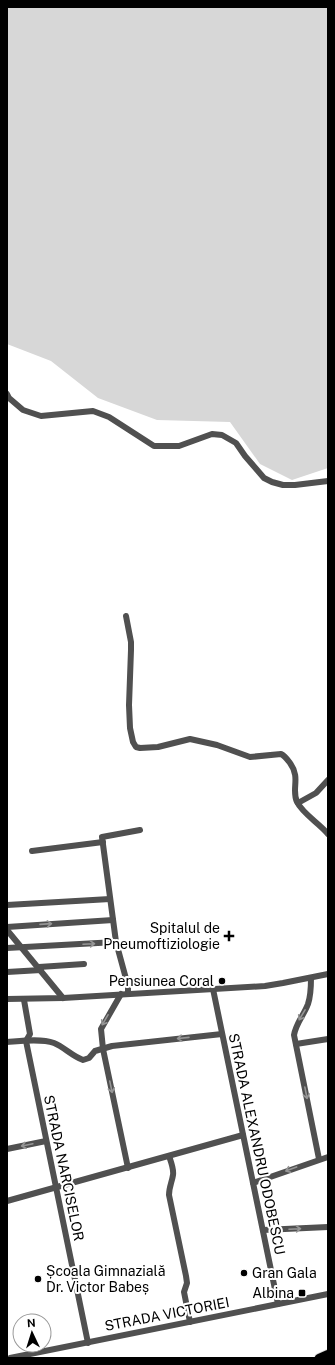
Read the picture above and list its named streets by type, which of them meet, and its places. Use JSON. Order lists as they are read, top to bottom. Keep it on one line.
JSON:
{"streets":{"street":["STRADA ALEXANDRU ODOBESCU","STRADA NARCISELOR","STRADA VICTORIEI"]},"crossings":[["STRADA ALEXANDRU ODOBESCU","STRADA VICTORIEI"],["STRADA NARCISELOR","STRADA VICTORIEI"]],"places":{"health":["Spitalul de Pneumoftiziologie"],"other":["Pensiunea Coral","Gran Gala","Școala Gimnazială Dr. Victor Babeș"],"transit":["Albina"]},"north":"top"}
